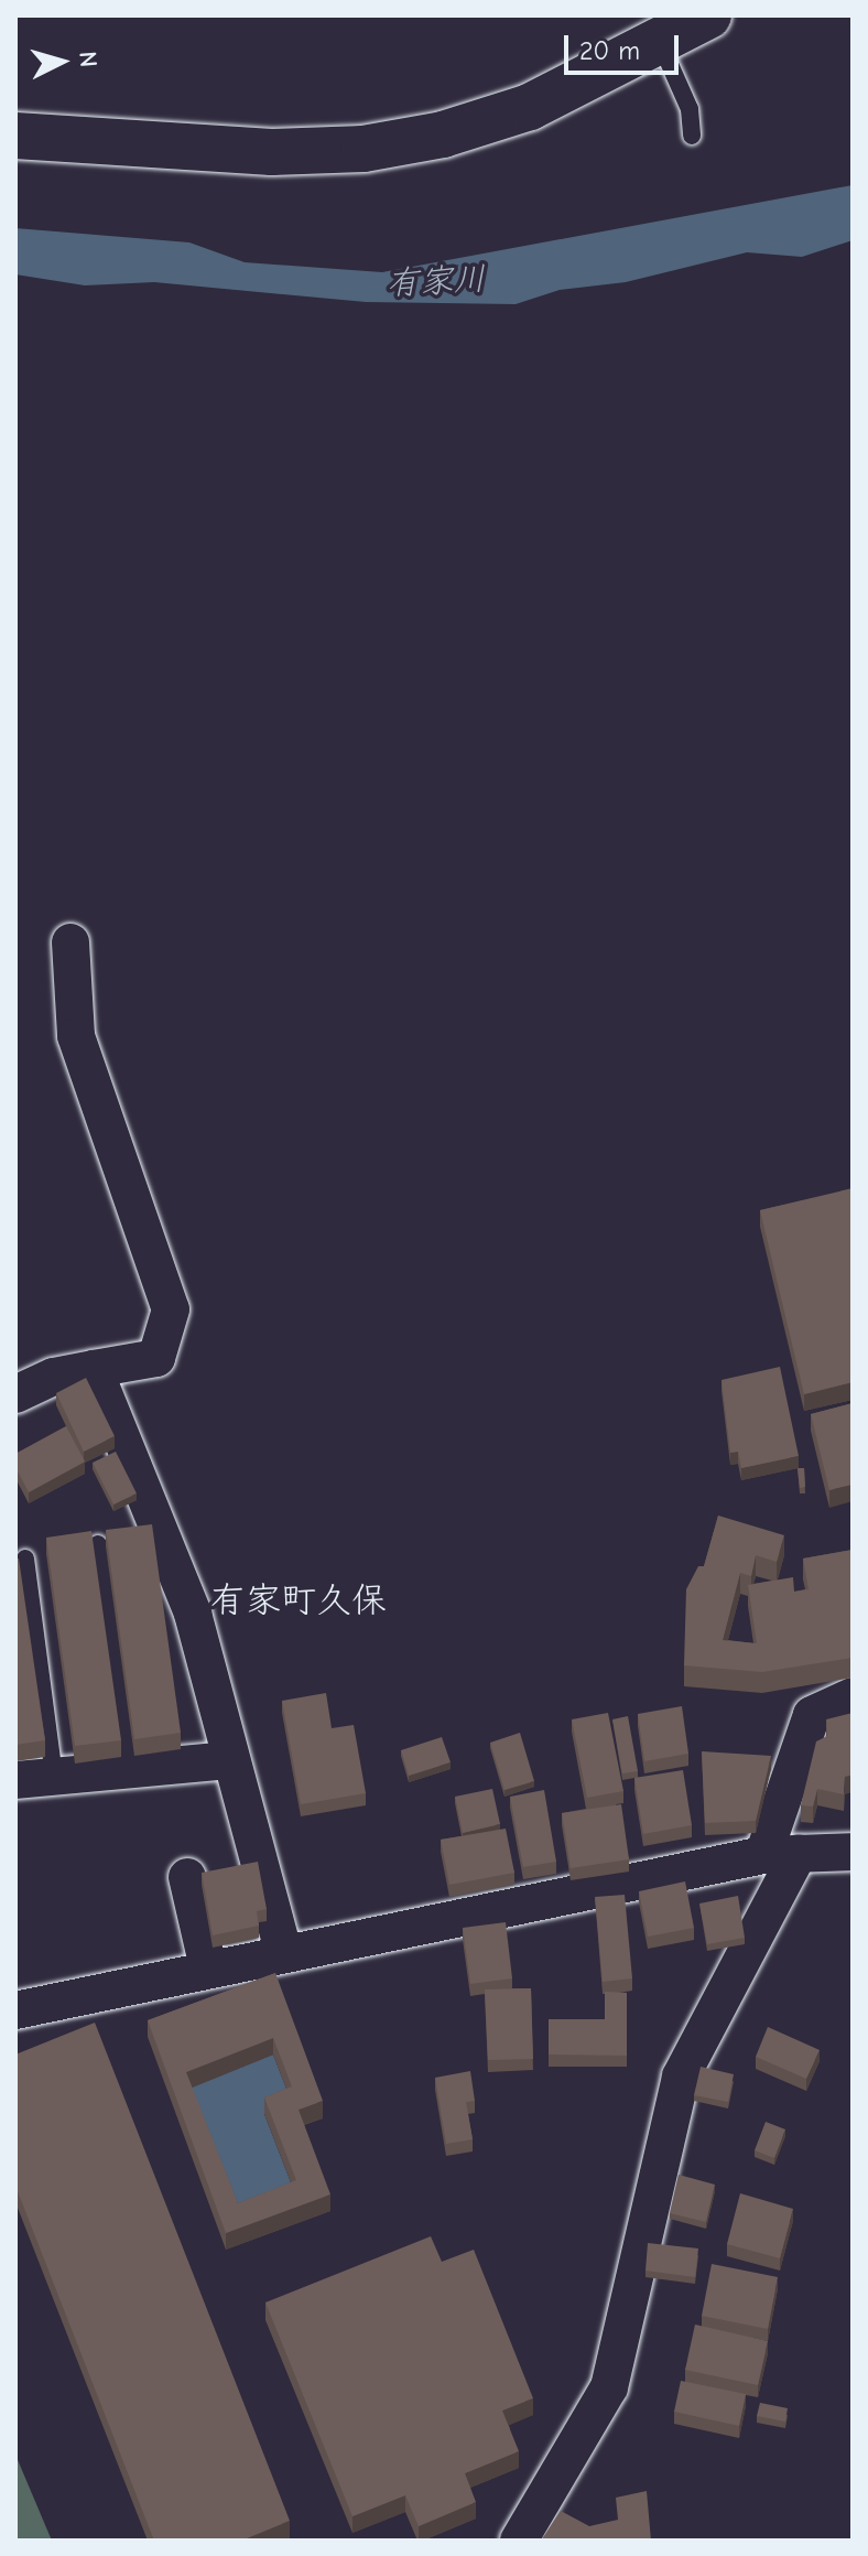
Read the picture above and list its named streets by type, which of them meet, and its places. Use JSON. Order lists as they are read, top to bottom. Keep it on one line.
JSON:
{"districts":["有家町久保"],"water":["有家川"],"scale_bar":"20 m","north":"right"}
